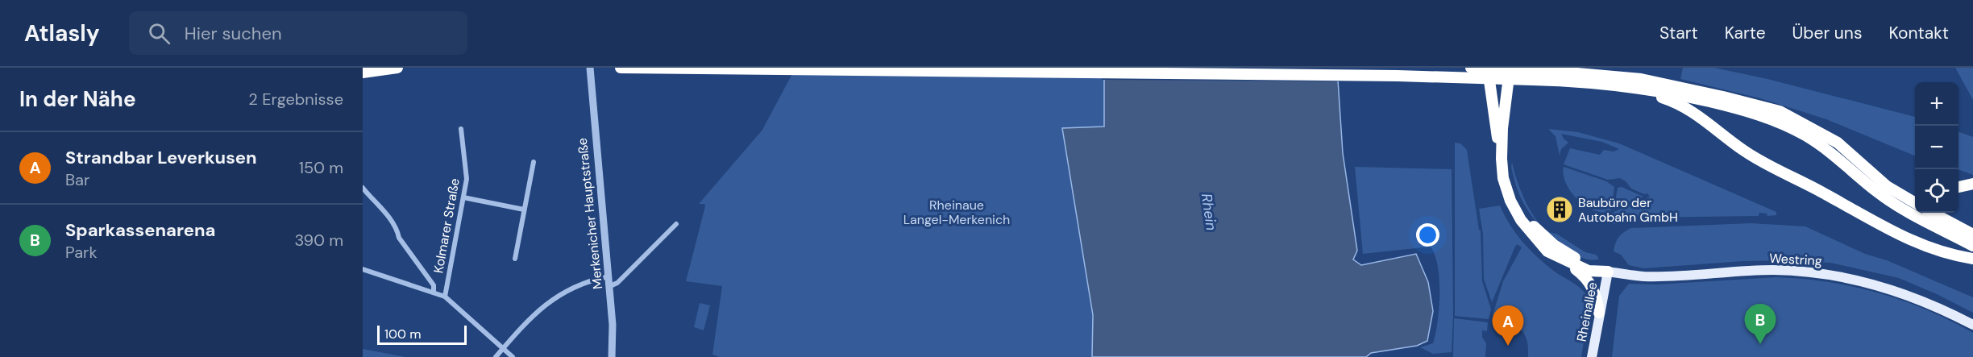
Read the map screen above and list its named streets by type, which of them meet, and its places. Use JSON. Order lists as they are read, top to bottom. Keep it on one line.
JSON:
{"streets":{"main road":["Westring","Rheinallee"],"street":["Merkenicher Hauptstraße","Kolmarer Straße"]},"crossings":[["Westring","Rheinallee"]],"water":["Rhein"],"parks":["Rheinaue Langel-Merkenich"],"places":{"building":["Baubüro der Autobahn GmbH"]},"scale_bar":"100 m","page":{"header":"Atlasly","search":"Hier suchen","nav":["Start","Karte","Über uns","Kontakt"],"heading":["In der Nähe","2 Ergebnisse"],"map_buttons":["+","−"],"list":[{"mark":"A","name":"Strandbar Leverkusen","note":"Bar","value":"150 m"},{"mark":"B","name":"Sparkassenarena","note":"Park","value":"390 m"}],"pins":["B","A"],"scale":"100 m"}}
